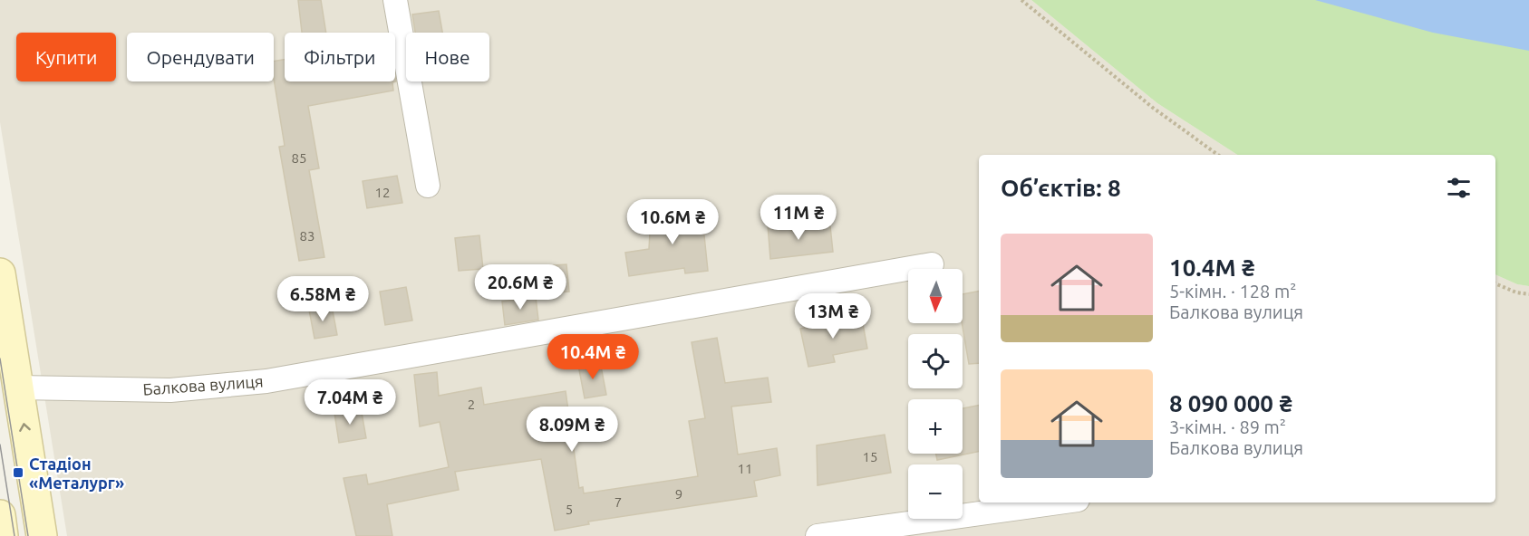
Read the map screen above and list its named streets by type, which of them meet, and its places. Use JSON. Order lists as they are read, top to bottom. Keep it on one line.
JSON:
{"streets":{"street":["Балкова вулиця"]},"places":{"transit":["Стадіон «Металург»"]},"house_numbers":["85","12","83","2","15","11","9","7","5"],"north":"bottom","page":{"chip":["Купити","Орендувати","Фільтри","Нове"],"heading":"Об’єктів: 8","price":["11M ₴","10.6M ₴","20.6M ₴","6.58M ₴","13M ₴","10.4M ₴","7.04M ₴","8.09M ₴"],"list":[{"name":"10.4M ₴","note":"5-кімн. · 128 m² · Балкова вулиця"},{"name":"8 090 000 ₴","note":"3-кімн. · 89 m² · Балкова вулиця"}],"map_buttons":["+","−"]}}
